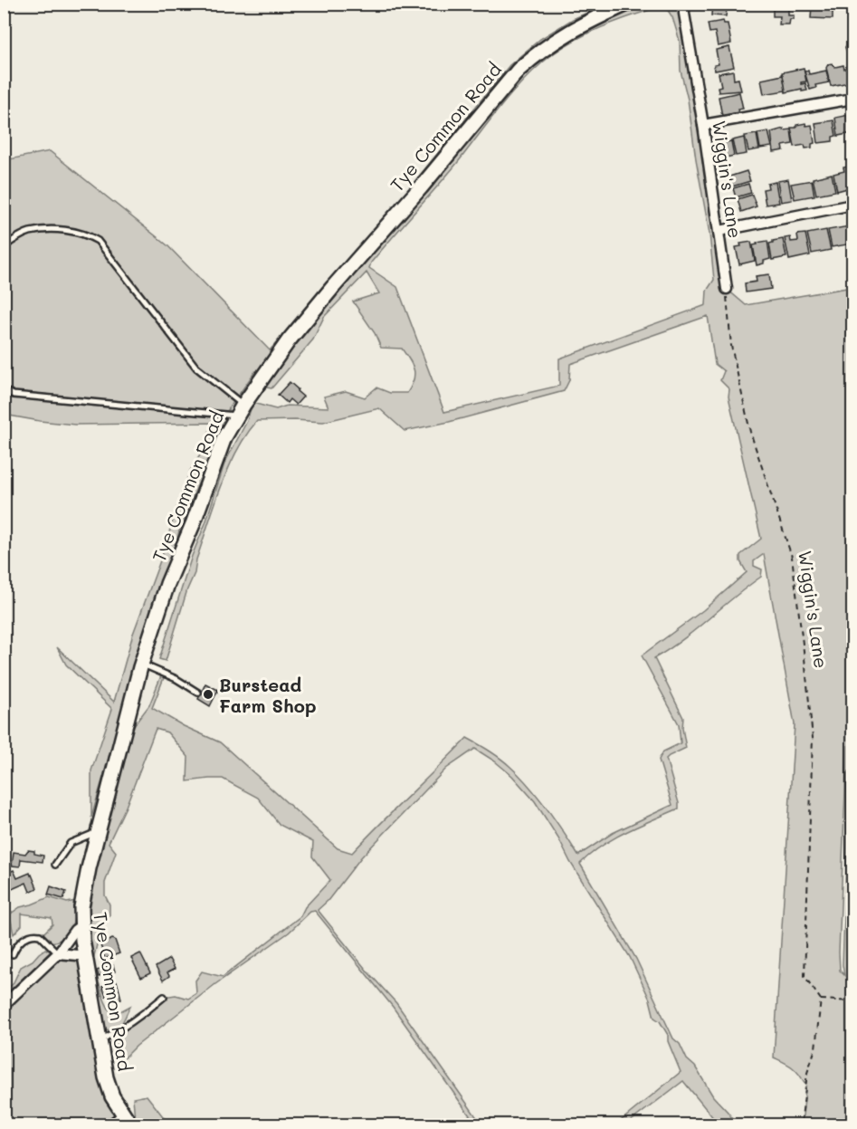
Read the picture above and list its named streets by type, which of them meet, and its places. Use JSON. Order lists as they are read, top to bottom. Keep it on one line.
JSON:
{"streets":{"street":["Tye Common Road","Wiggin's Lane"]},"places":["Burstead Farm Shop"]}
